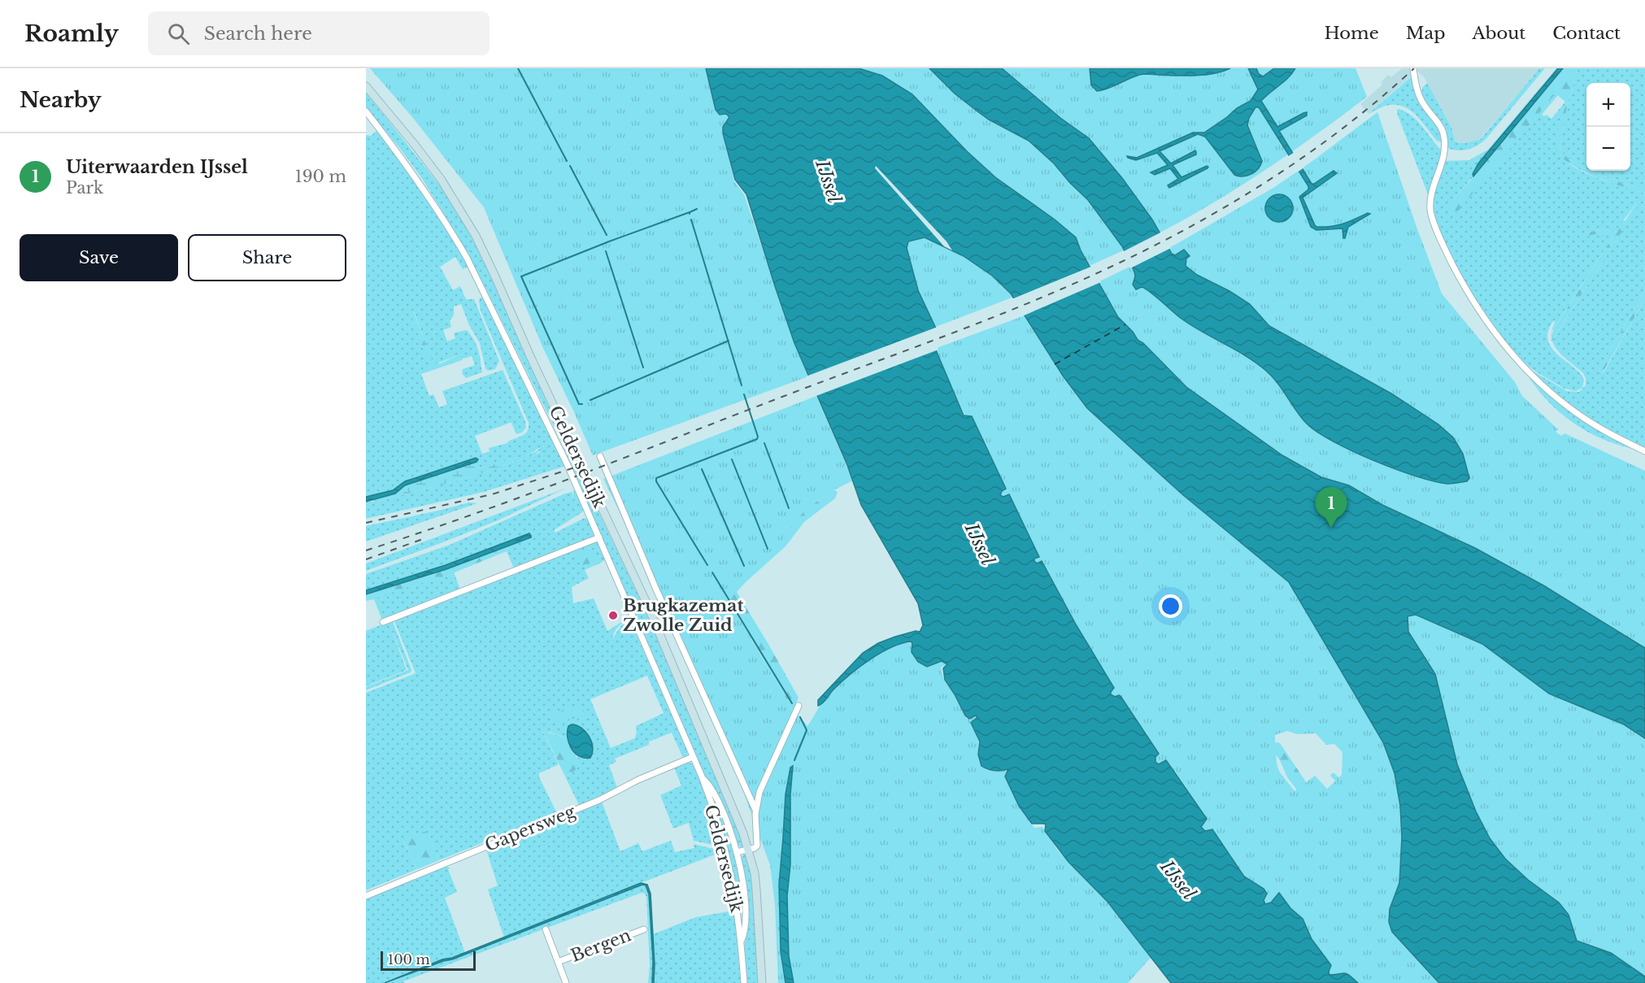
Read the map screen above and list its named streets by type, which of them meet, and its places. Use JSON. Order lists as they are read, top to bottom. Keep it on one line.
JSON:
{"streets":{"main road":["Geldersedijk"],"street":["Gapersweg","Bergen"]},"crossings":[["Geldersedijk","Gapersweg"]],"water":["IJssel"],"places":["Brugkazemat Zwolle Zuid"],"scale_bar":"100 m","page":{"header":"Roamly","search":"Search here","nav":["Home","Map","About","Contact"],"heading":"Nearby","map_buttons":["+","−"],"list":[{"mark":"1","name":"Uiterwaarden IJssel","note":"Park","value":"190 m"}],"buttons":["Save","Share"],"pins":"1","scale":"100 m"}}
